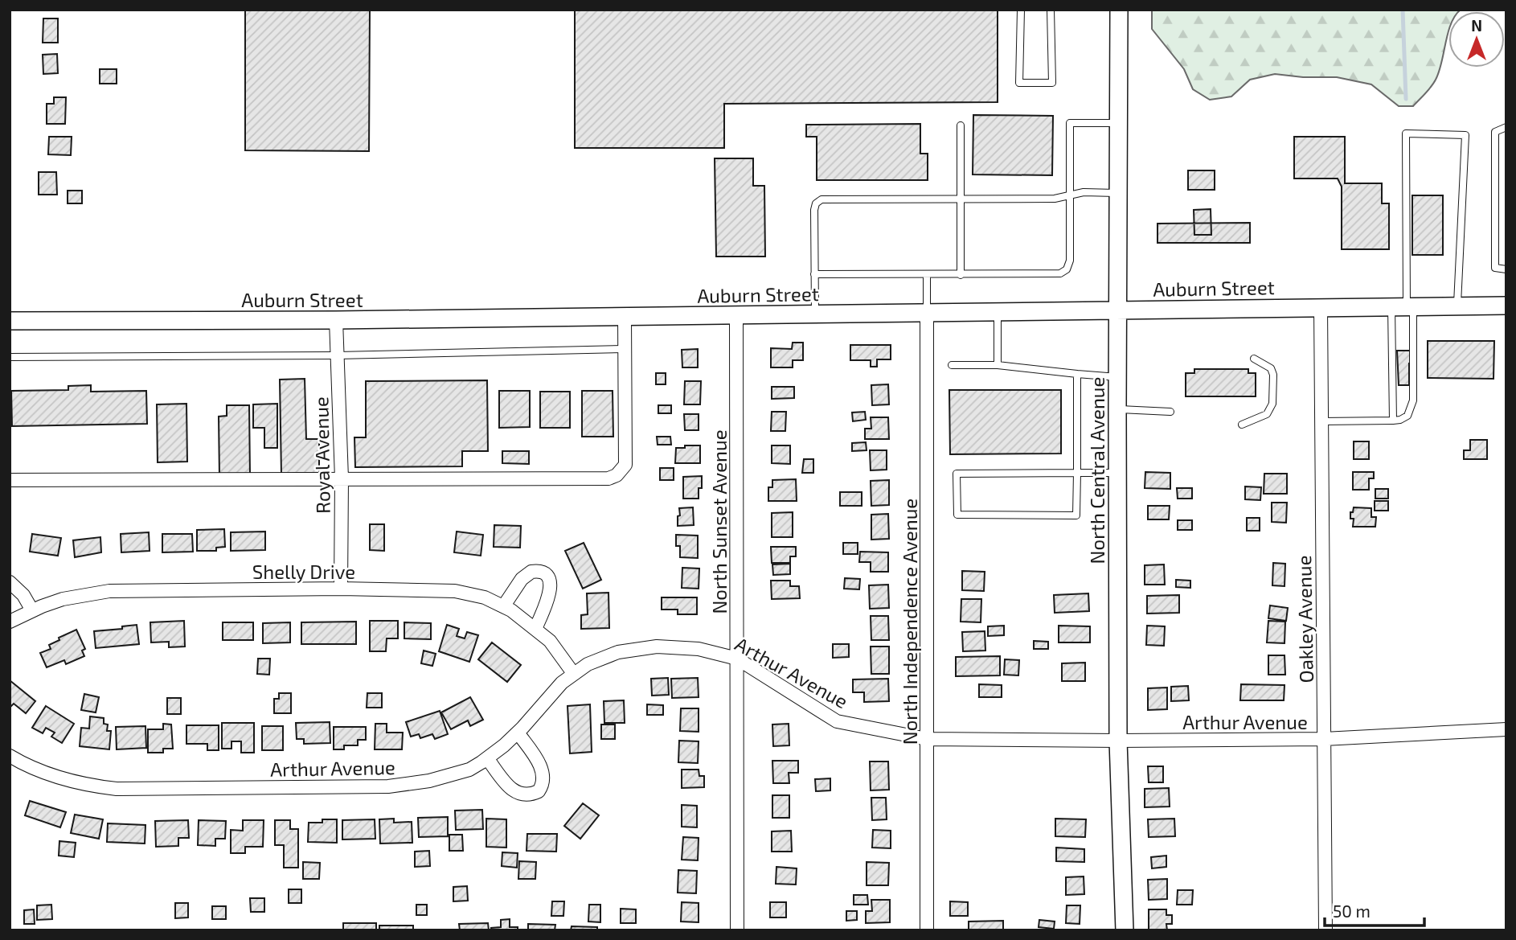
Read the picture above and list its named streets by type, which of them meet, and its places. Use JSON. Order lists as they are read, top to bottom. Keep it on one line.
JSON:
{"streets":{"main road":["Auburn Street","North Central Avenue"],"street":["Royal Avenue","North Sunset Avenue","Shelly Drive","Oakley Avenue","North Independence Avenue","Arthur Avenue"]},"crossings":[["Auburn Street","Royal Avenue"],["Auburn Street","North Central Avenue"],["Auburn Street","North Sunset Avenue"],["Auburn Street","Oakley Avenue"],["Auburn Street","North Independence Avenue"],["Royal Avenue","Shelly Drive"],["North Central Avenue","Arthur Avenue"],["North Sunset Avenue","Arthur Avenue"],["Shelly Drive","Arthur Avenue"],["Oakley Avenue","Arthur Avenue"],["North Independence Avenue","Arthur Avenue"]],"scale_bar":"50 m","north":"top"}
